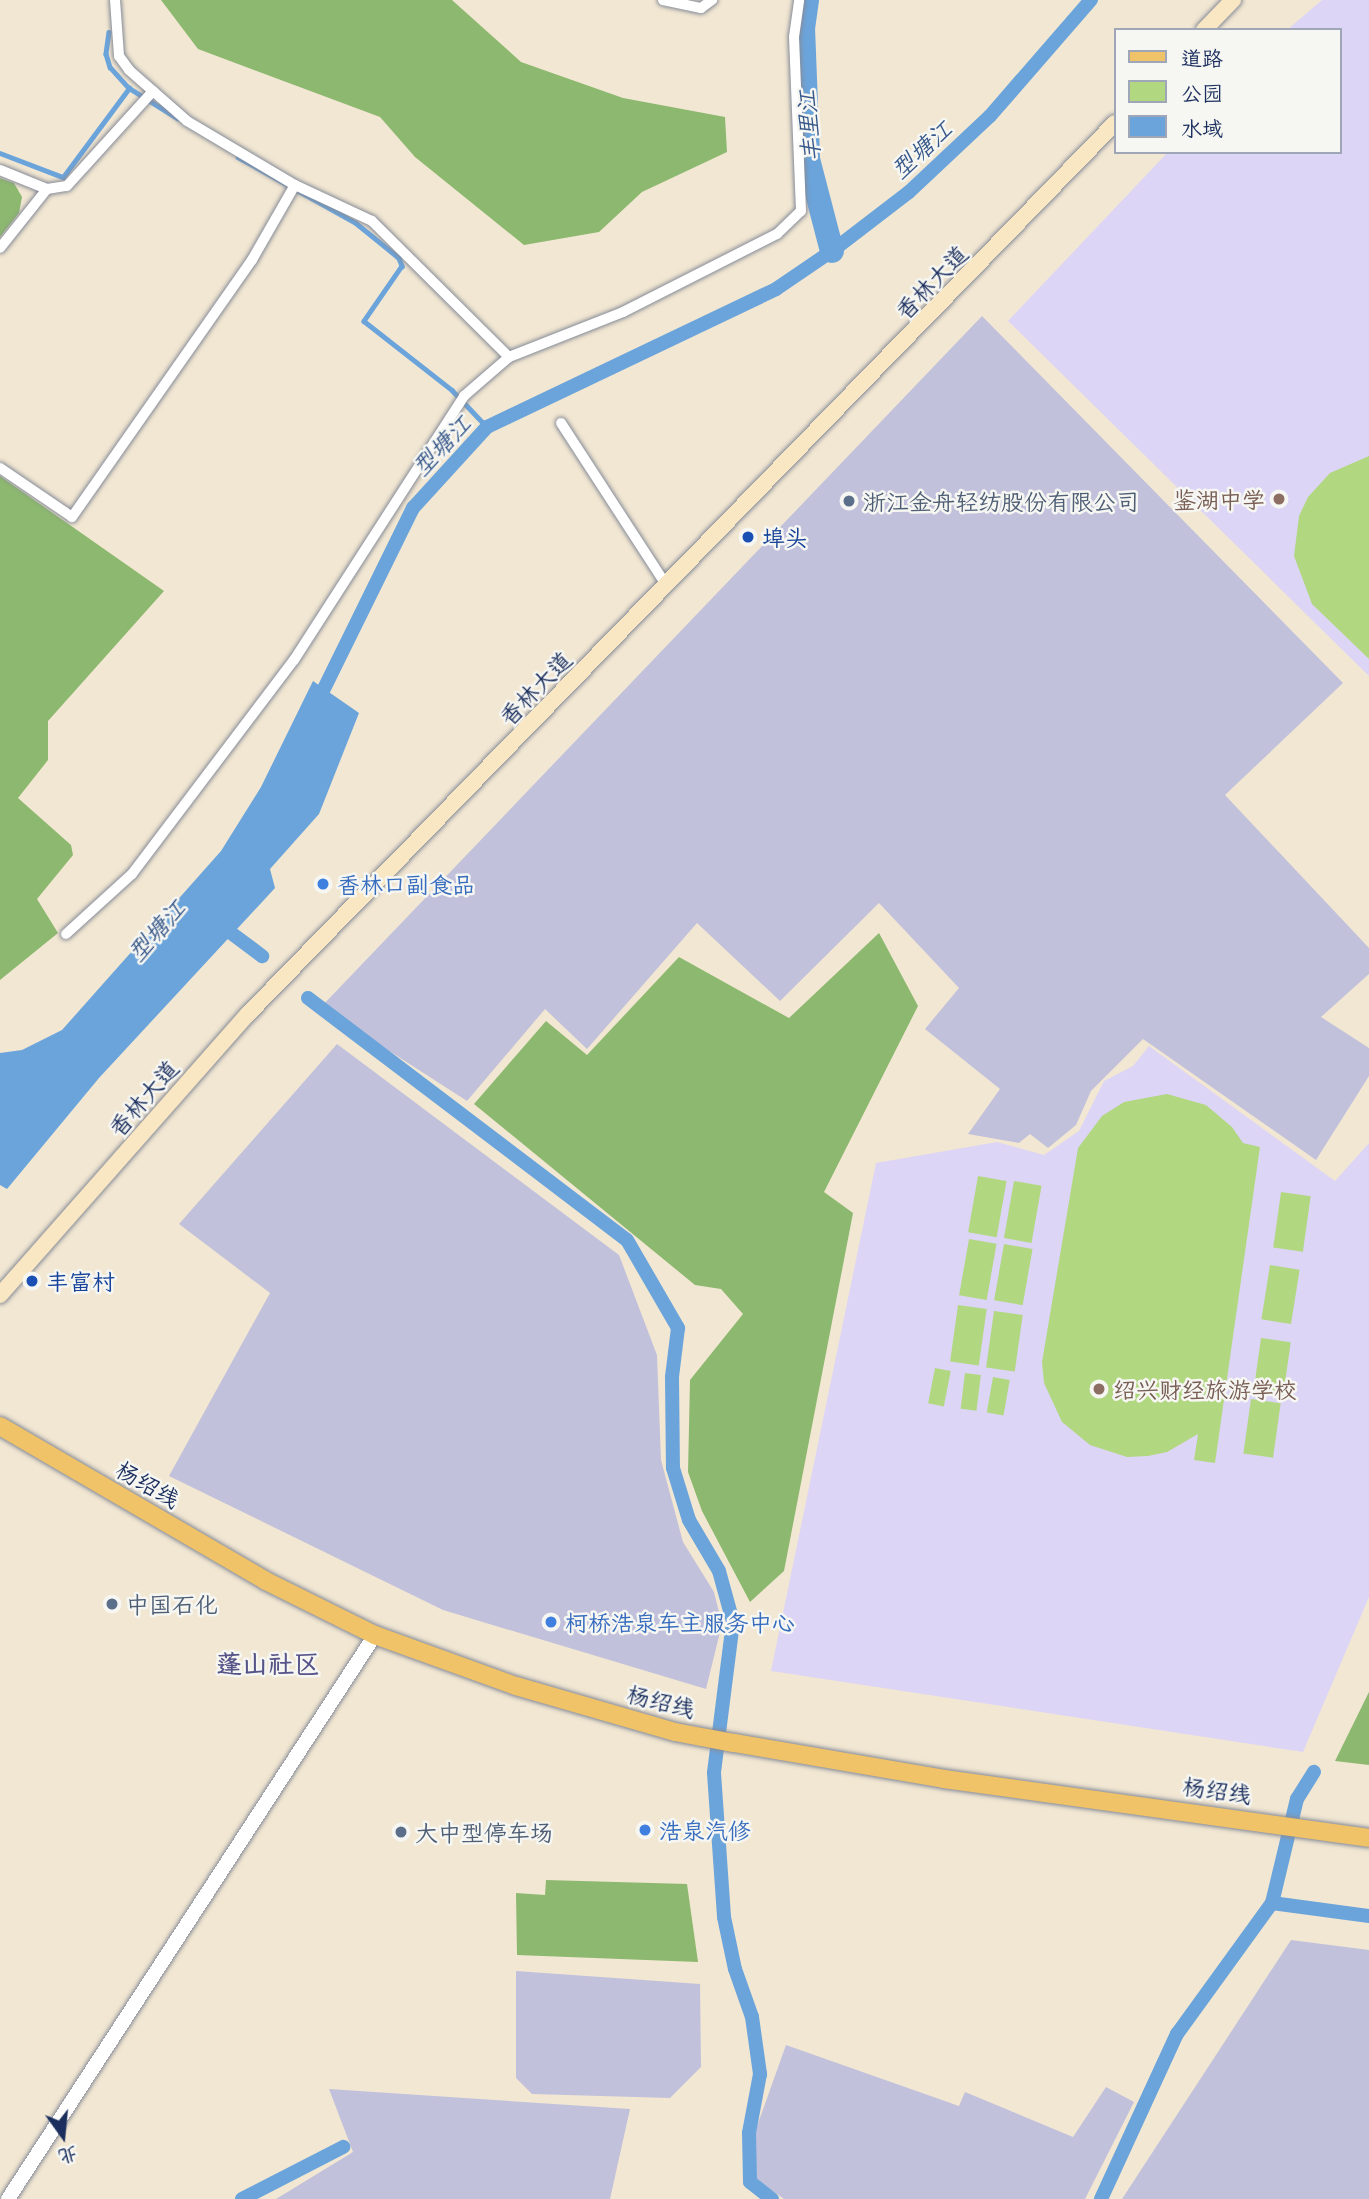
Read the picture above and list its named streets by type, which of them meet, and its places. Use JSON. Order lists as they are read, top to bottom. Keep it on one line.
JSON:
{"streets":{"main road":["香林大道","杨绍线"]},"districts":["蓬山社区"],"water":["丰里江","型塘江"],"places":["鉴湖中学","浙江金舟轻纺股份有限公司","埠头","香林口副食品","丰富村","绍兴财经旅游学校","中国石化","柯桥浩泉车主服务中心","浩泉汽修","大中型停车场"],"legend":["道路","公园","水域"],"north":"bottom"}
